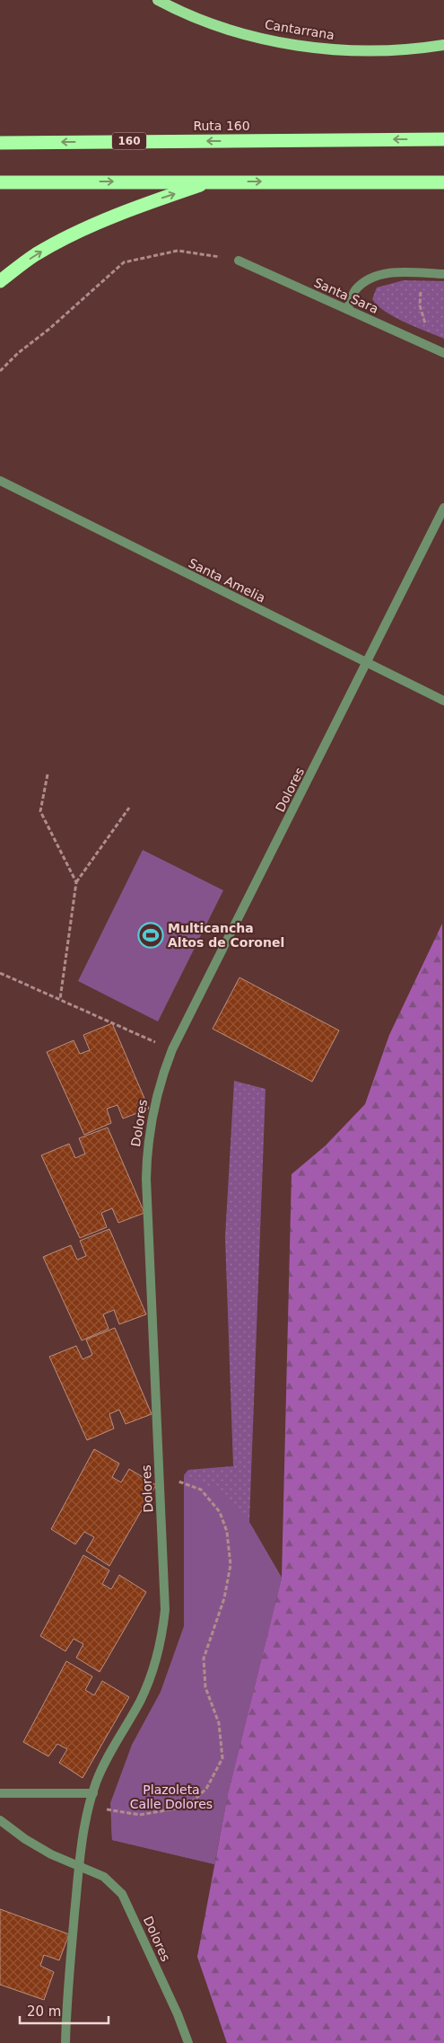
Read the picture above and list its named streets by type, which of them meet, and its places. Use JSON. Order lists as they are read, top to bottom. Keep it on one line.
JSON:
{"streets":{"highway":["Ruta 160","160"],"main road":["Cantarrana"],"street":["Santa Sara","Santa Amelia","Dolores"]},"crossings":[["Santa Amelia","Dolores"]],"parks":["Plazoleta Calle Dolores"],"places":{"sports":["Multicancha Altos de Coronel"]},"scale_bar":"20 m"}
